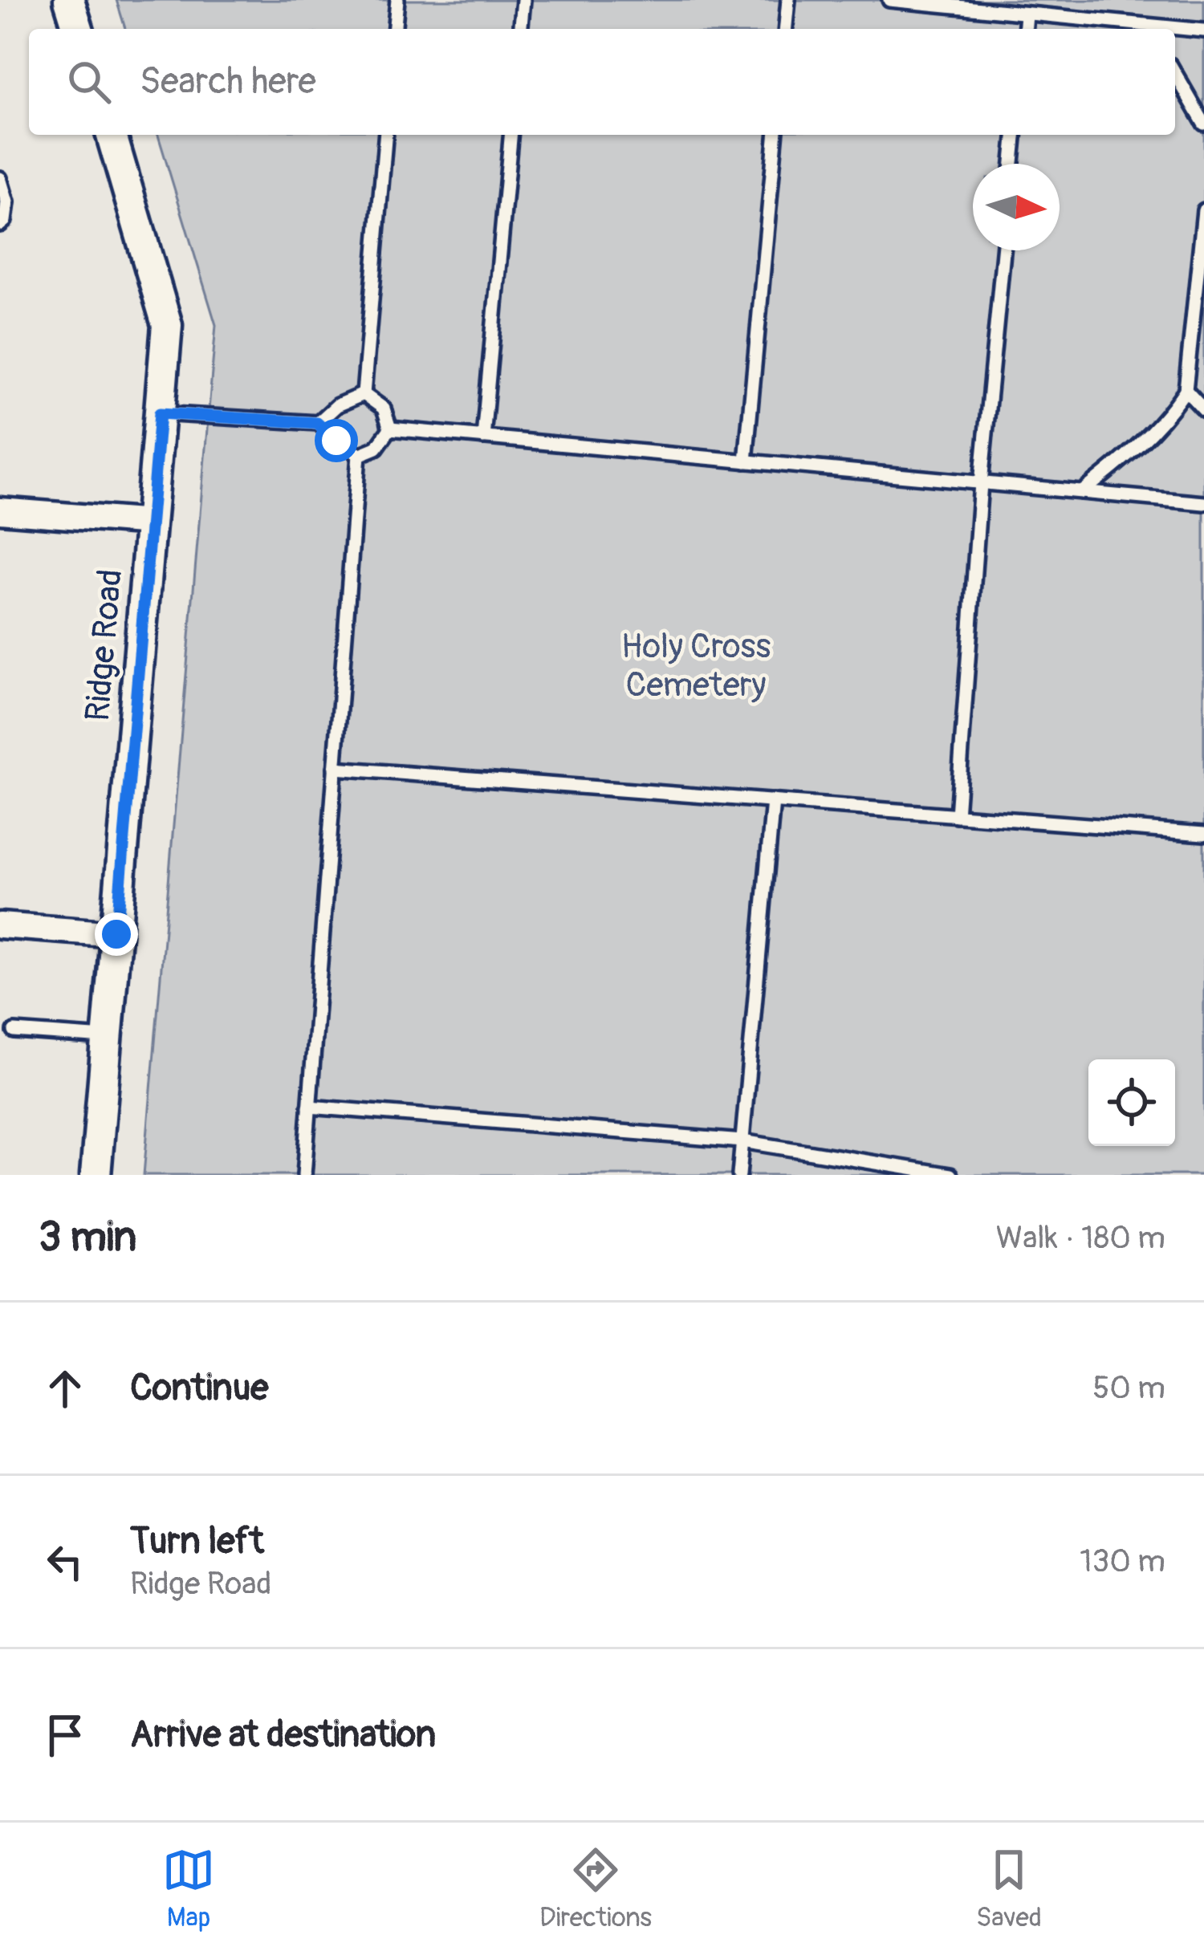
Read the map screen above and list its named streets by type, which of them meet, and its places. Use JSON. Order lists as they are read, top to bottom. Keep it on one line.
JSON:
{"streets":{"street":["Ridge Road"]},"parks":["Holy Cross Cemetery"],"north":"right","page":{"search":"Search here","heading":["3 min","Walk · 180 m"],"list":[["Continue","50 m"],["Turn left","Ridge Road","130 m"],"Arrive at destination"],"nav":["Map","Directions","Saved"]}}
